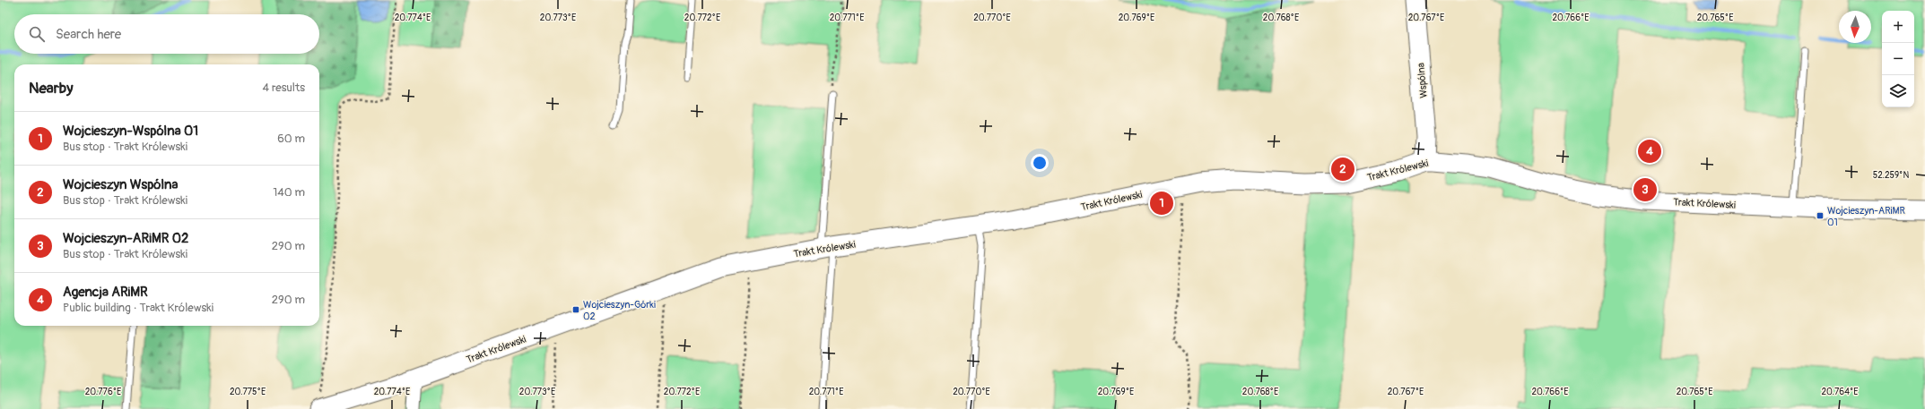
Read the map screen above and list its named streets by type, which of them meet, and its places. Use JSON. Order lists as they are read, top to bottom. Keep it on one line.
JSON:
{"streets":{"street":["Wspólna","Trakt Królewski"]},"crossings":[["Wspólna","Trakt Królewski"]],"places":{"transit":["Wojcieszyn-ARiMR 01","Wojcieszyn-Górki 02"]},"north":"bottom","page":{"map_buttons":["+","−"],"search":"Search here","heading":["Nearby","4 results"],"list":[{"mark":"1","name":"Wojcieszyn-Wspólna 01","note":"Bus stop · Trakt Królewski","value":"60 m"},{"mark":"2","name":"Wojcieszyn Wspólna","note":"Bus stop · Trakt Królewski","value":"140 m"},{"mark":"3","name":"Wojcieszyn-ARiMR 02","note":"Bus stop · Trakt Królewski","value":"290 m"},{"mark":"4","name":"Agencja ARiMR","note":"Public building · Trakt Królewski","value":"290 m"}],"pins":["4","2","3","1"]},"coordinates":["20.774°E","20.773°E","20.772°E","20.771°E","20.770°E","20.769°E","20.768°E","20.767°E","20.766°E","20.765°E","52.259°N","20.776°E","20.775°E","20.764°E"]}
